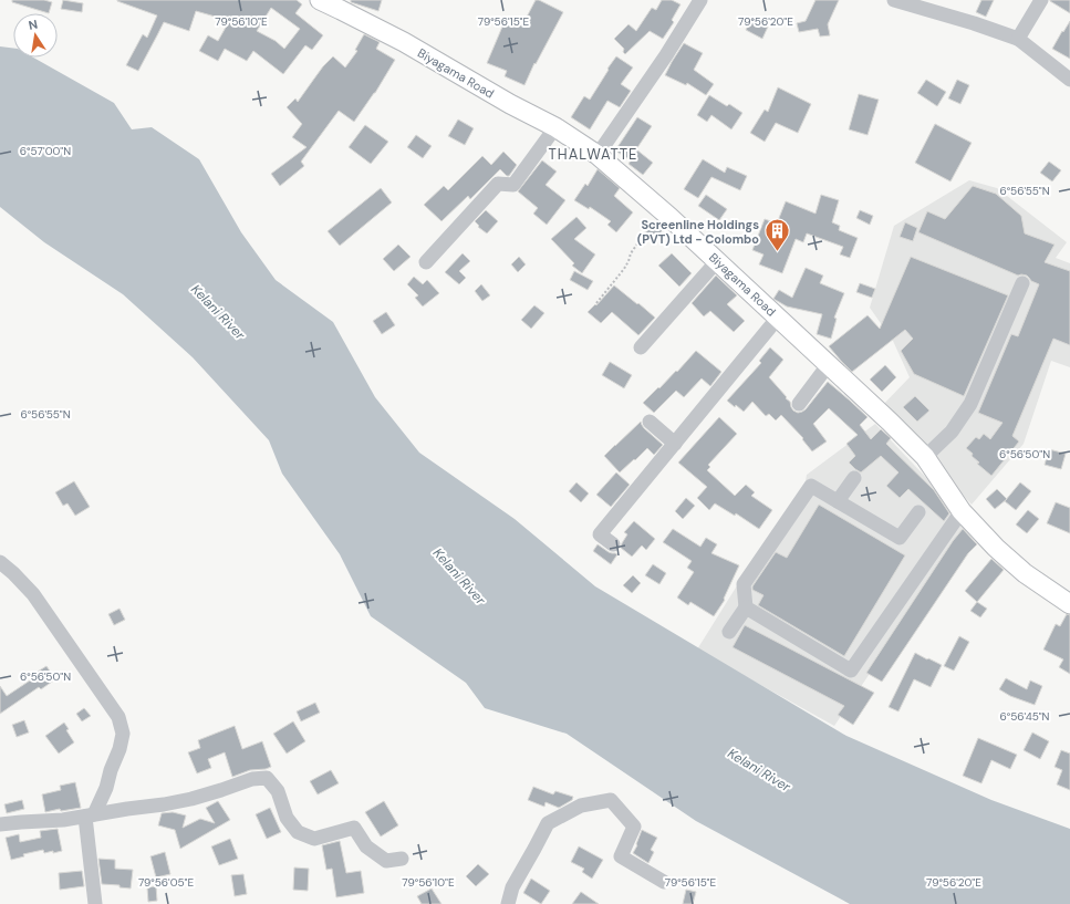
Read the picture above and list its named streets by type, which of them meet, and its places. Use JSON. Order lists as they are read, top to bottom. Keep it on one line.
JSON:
{"streets":{"main road":["Biyagama Road"]},"districts":["THALWATTE"],"water":["Kelani River"],"places":{"building":["Screenline Holdings (PVT) Ltd - Colombo"]},"north":"top","coordinates":["79°56'10\"E","79°56'15\"E","79°56'20\"E","6°57'00\"N","6°56'55\"N","6°56'50\"N","6°56'45\"N","79°56'05\"E"]}
